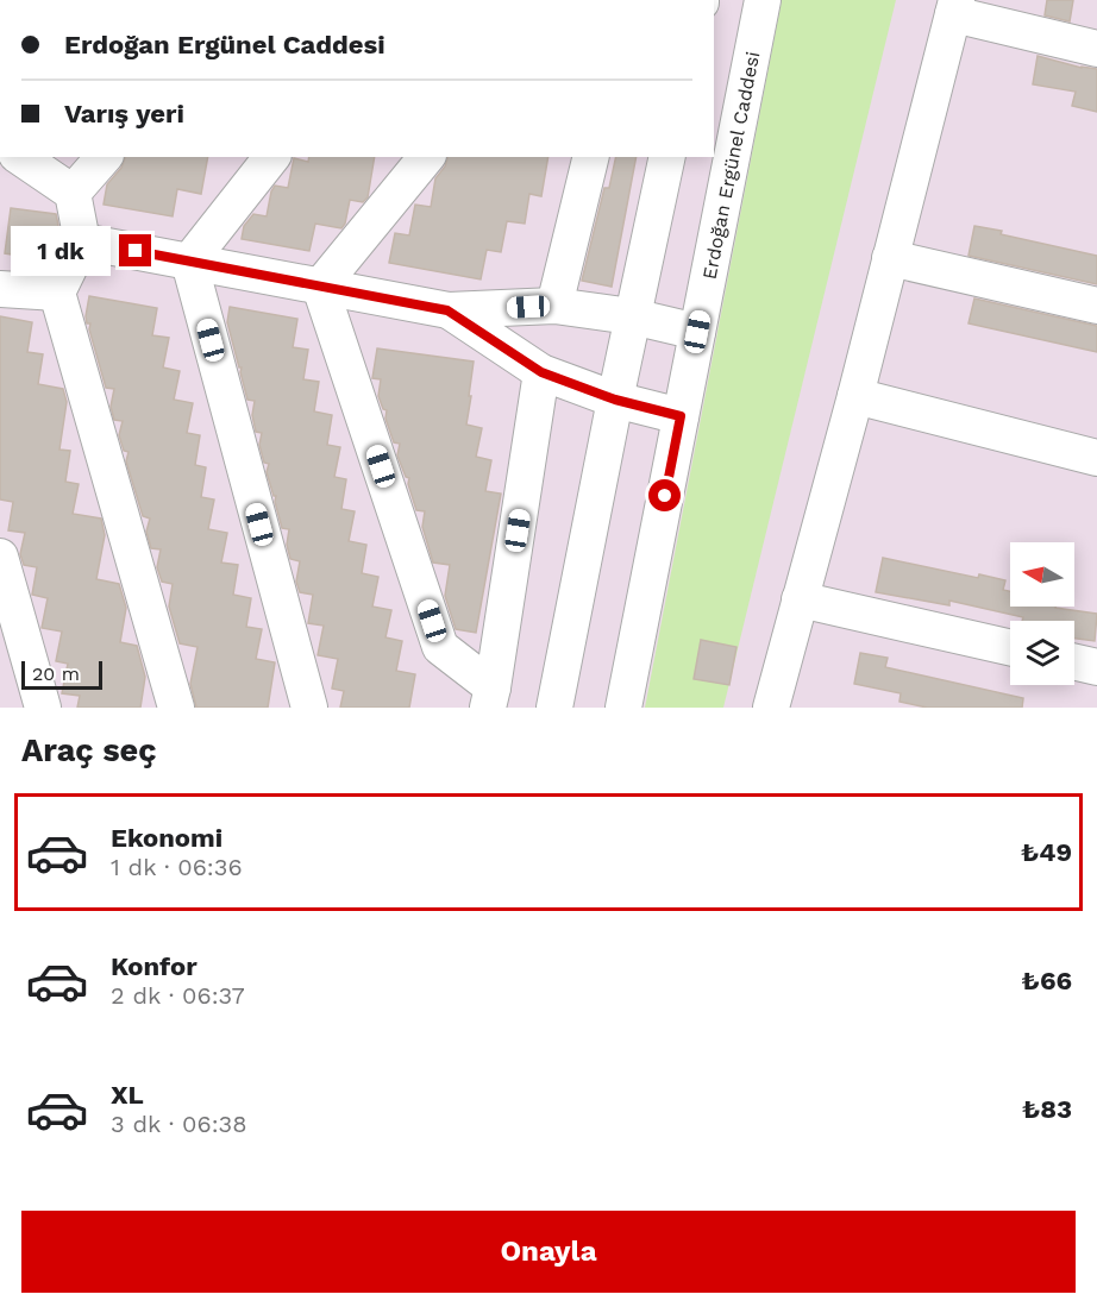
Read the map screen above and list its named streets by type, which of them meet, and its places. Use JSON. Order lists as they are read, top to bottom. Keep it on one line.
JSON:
{"streets":{"street":["Erdoğan Ergünel Caddesi"]},"scale_bar":"20 m","north":"left","page":{"banner":["Erdoğan Ergünel Caddesi","Varış yeri"],"bubble":"1 dk","scale":"20 m","heading":"Araç seç","list":[{"name":"Ekonomi","note":"1 dk · 06:36","value":"₺49"},{"name":"Konfor","note":"2 dk · 06:37","value":"₺66"},{"name":"XL","note":"3 dk · 06:38","value":"₺83"}],"buttons":"Onayla"}}
